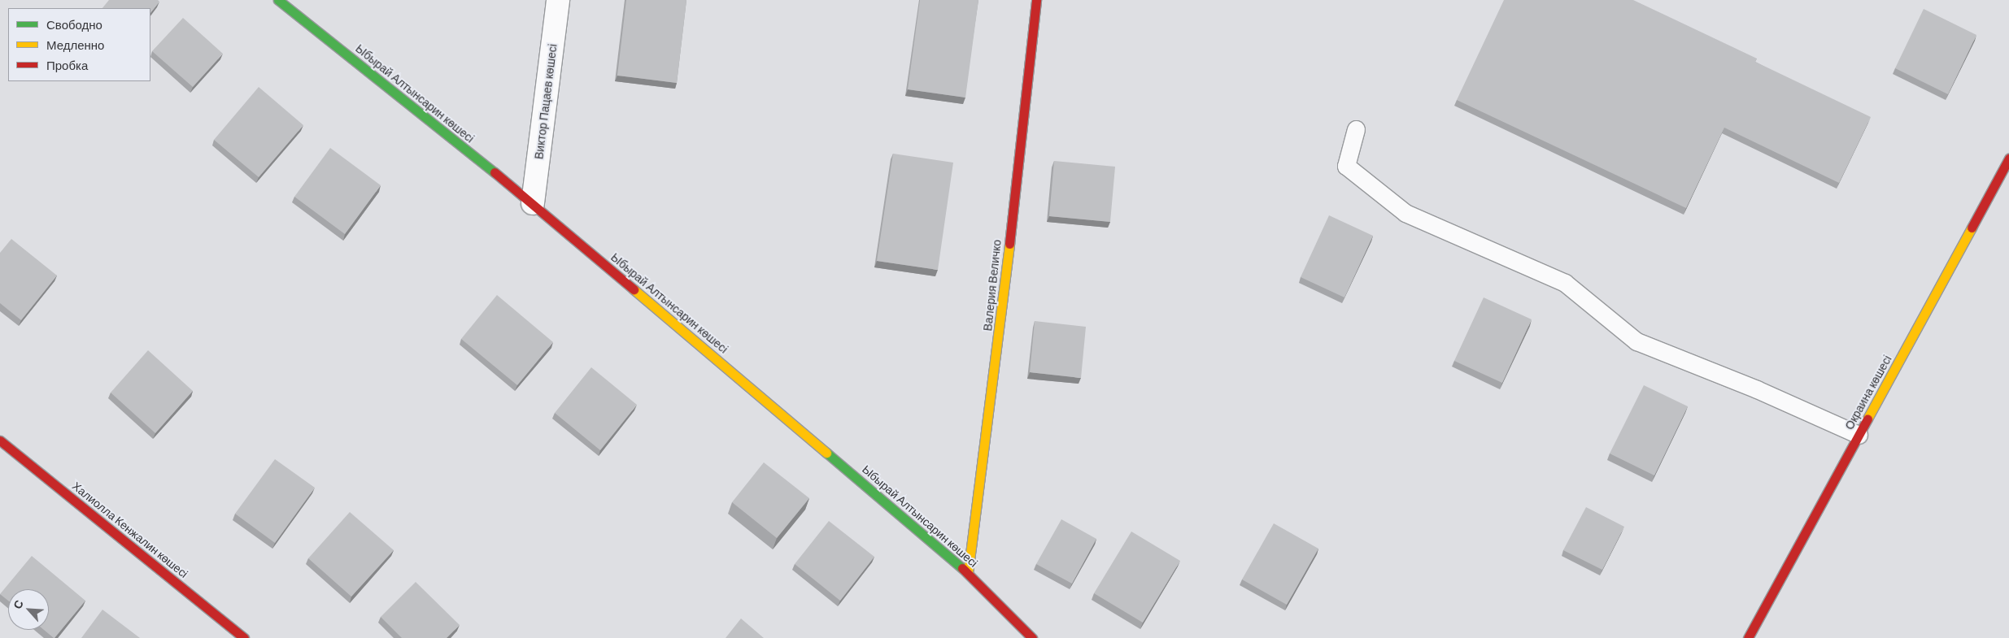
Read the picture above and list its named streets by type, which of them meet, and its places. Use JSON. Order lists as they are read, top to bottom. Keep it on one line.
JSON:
{"streets":{"street":["Ыбырай Алтынсарин көшесі","Виктор Пацаев көшесі","Валерия Величко","Окраина көшесі","Халиолла Кенжалин көшесі"]},"crossings":[["Ыбырай Алтынсарин көшесі","Виктор Пацаев көшесі"],["Ыбырай Алтынсарин көшесі","Валерия Величко"]],"legend":["Свободно","Медленно","Пробка"],"north":"top left"}
